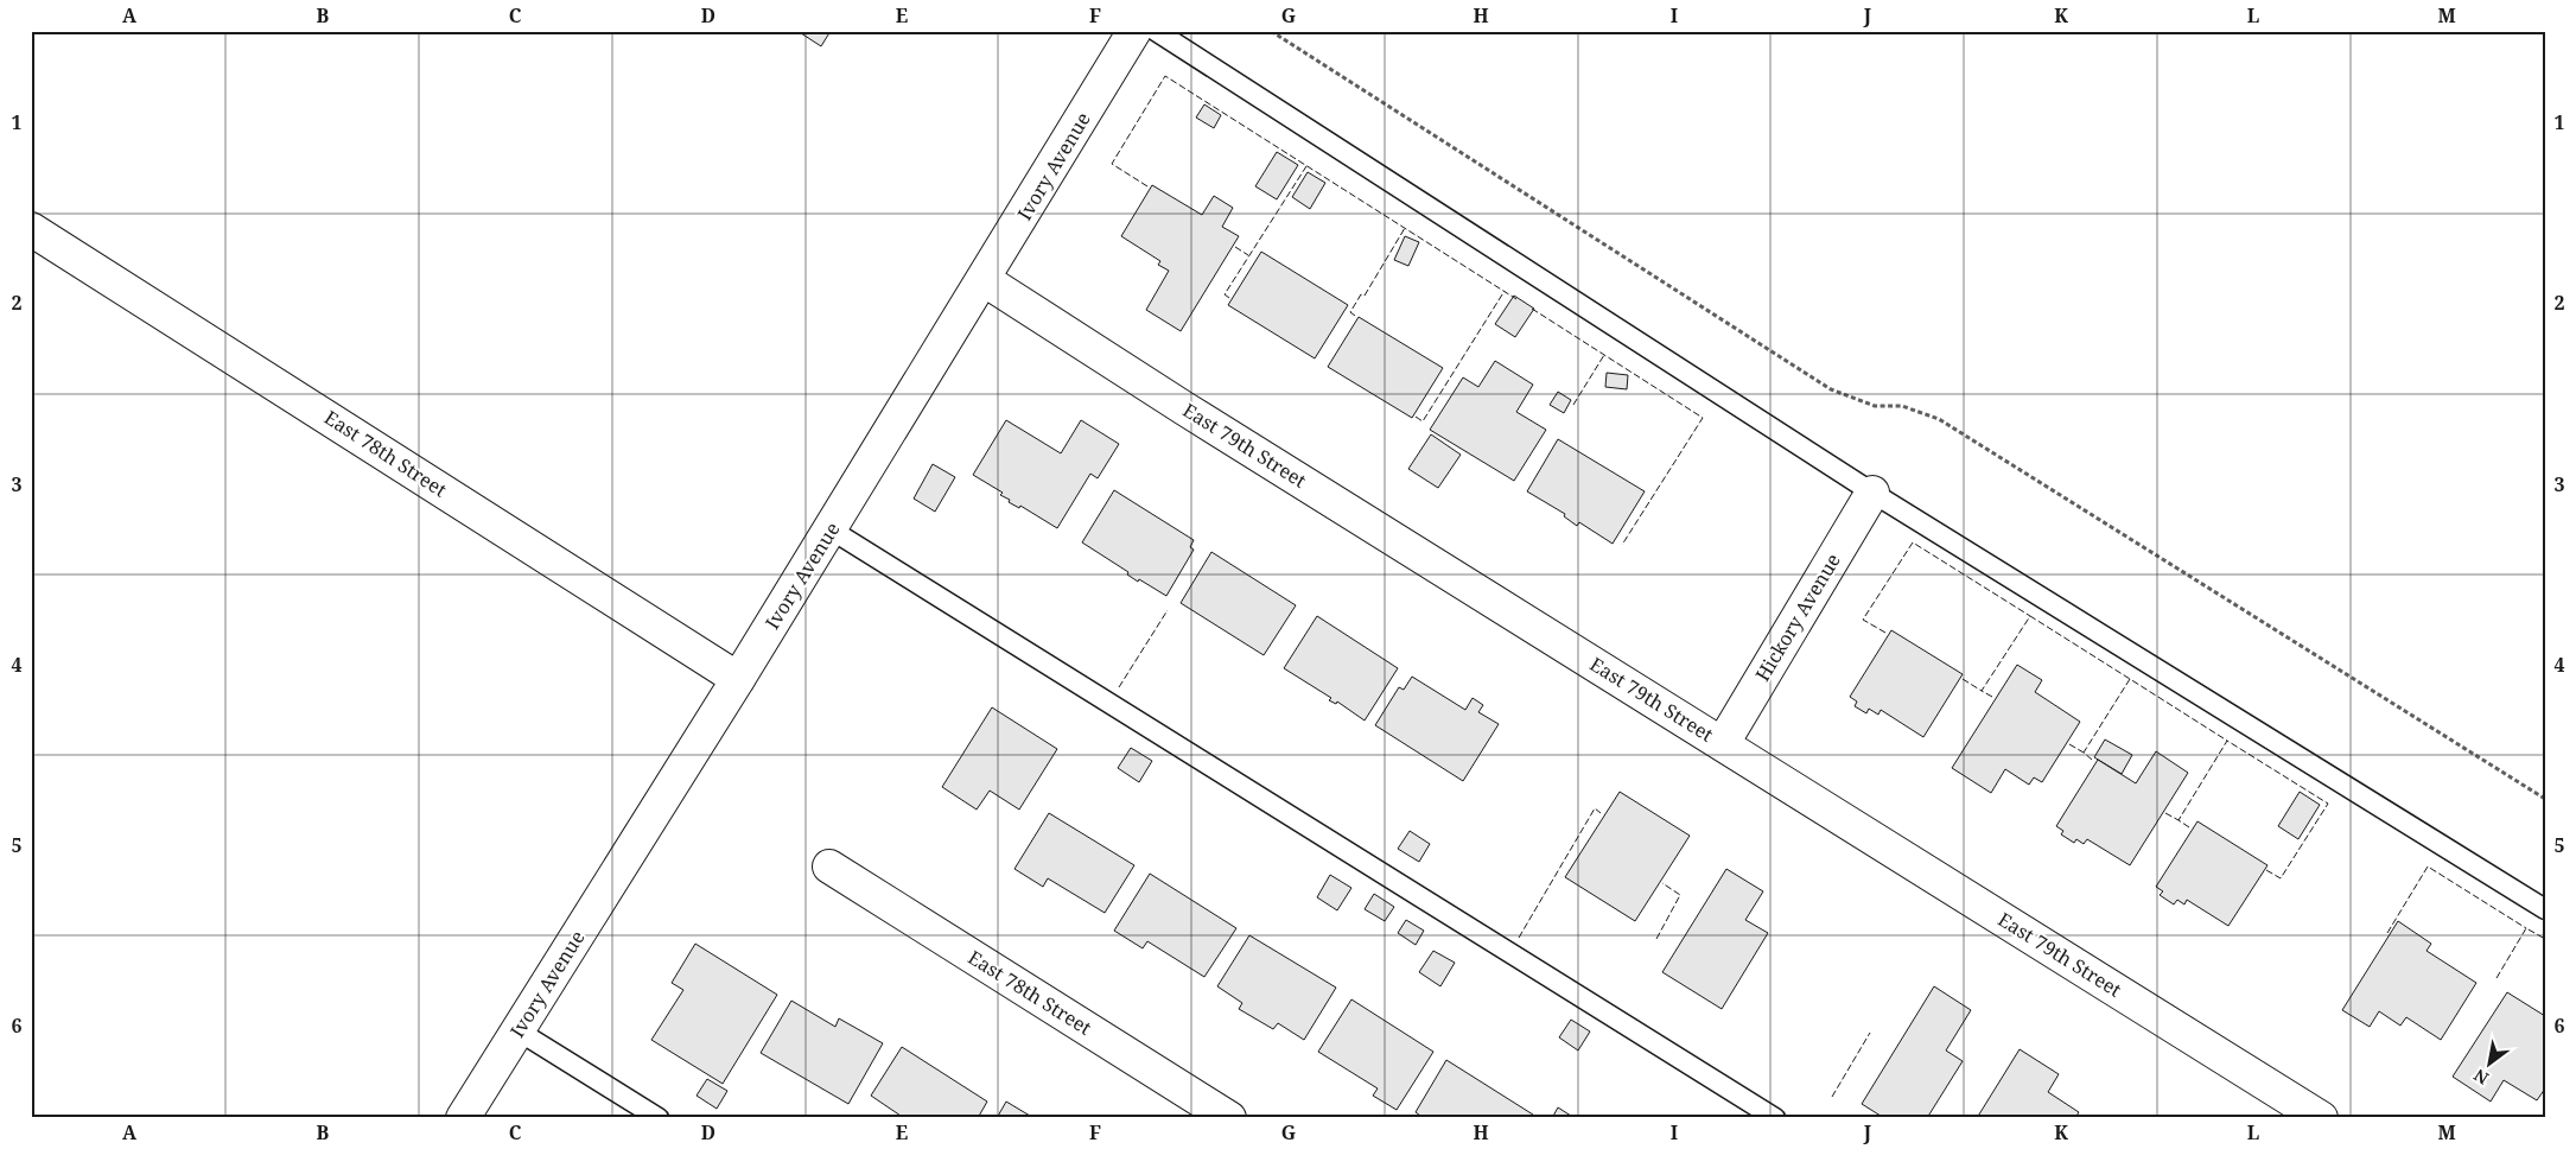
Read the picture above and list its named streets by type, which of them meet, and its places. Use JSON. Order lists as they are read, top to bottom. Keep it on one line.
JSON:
{"streets":{"street":["Ivory Avenue","East 79th Street","East 78th Street","Hickory Avenue"]},"crossings":[["Ivory Avenue","East 79th Street"],["Ivory Avenue","East 78th Street"],["East 79th Street","Hickory Avenue"]],"north":"bottom left","grid":{"columns":["A","B","C","D","E","F","G","H","I","J","K","L","M"],"rows":["1","2","3","4","5","6"]}}
